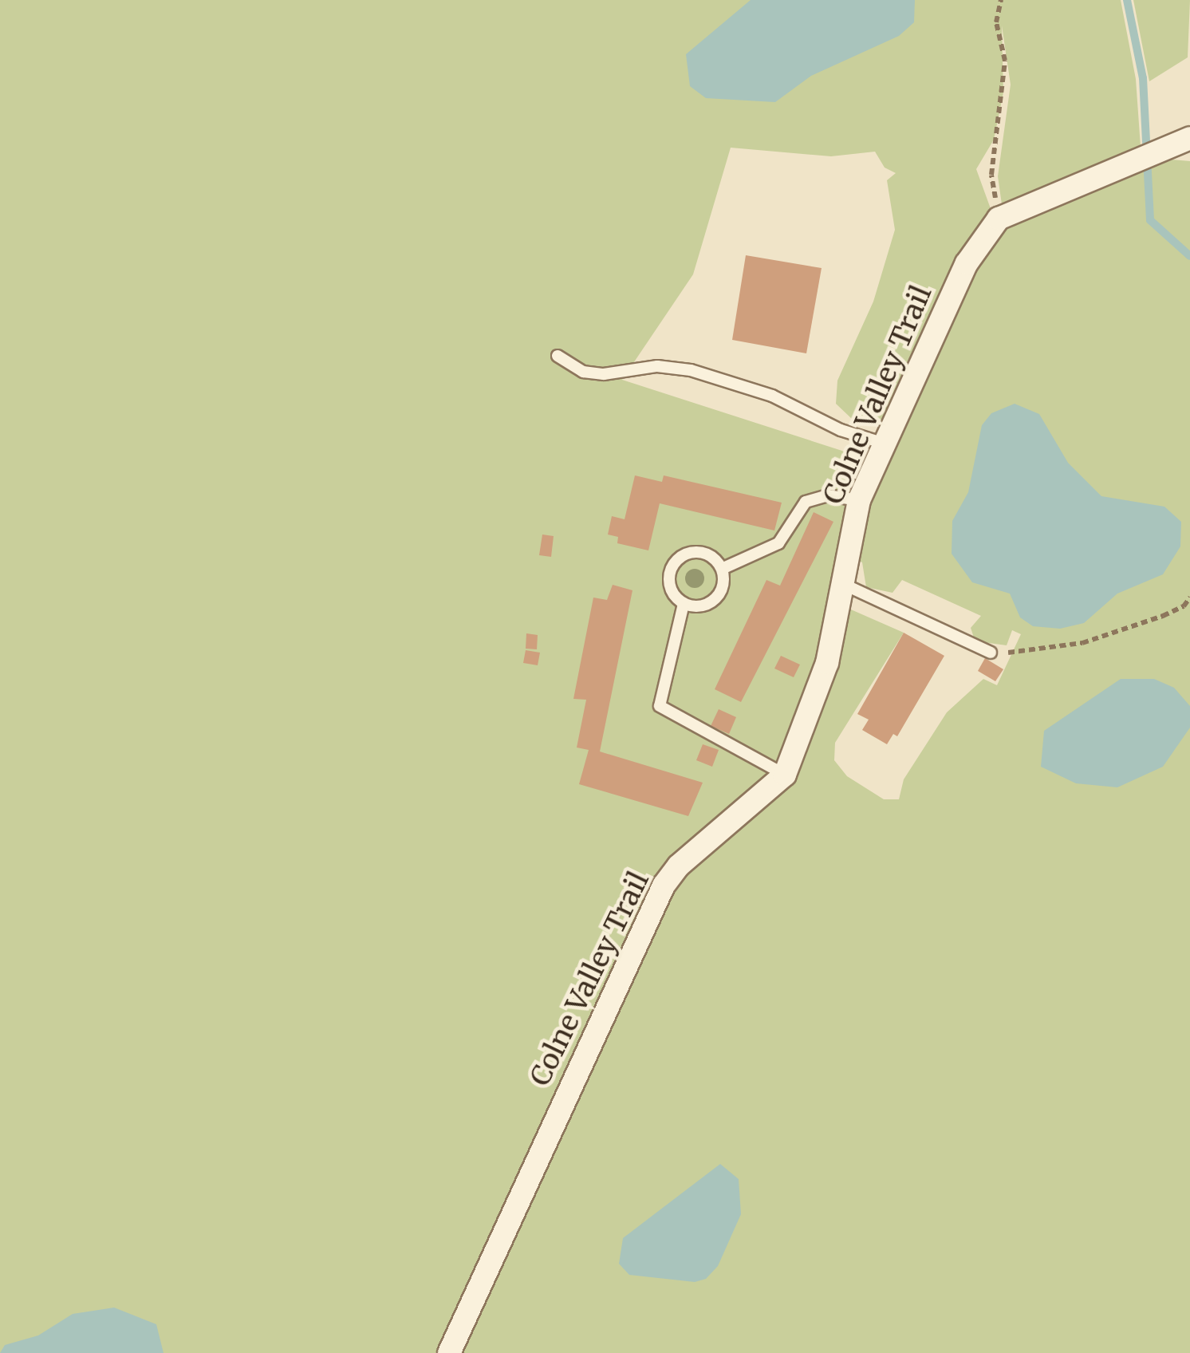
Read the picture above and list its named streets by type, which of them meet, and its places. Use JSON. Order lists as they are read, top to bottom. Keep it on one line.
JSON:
{"streets":{"street":["Colne Valley Trail"]}}
